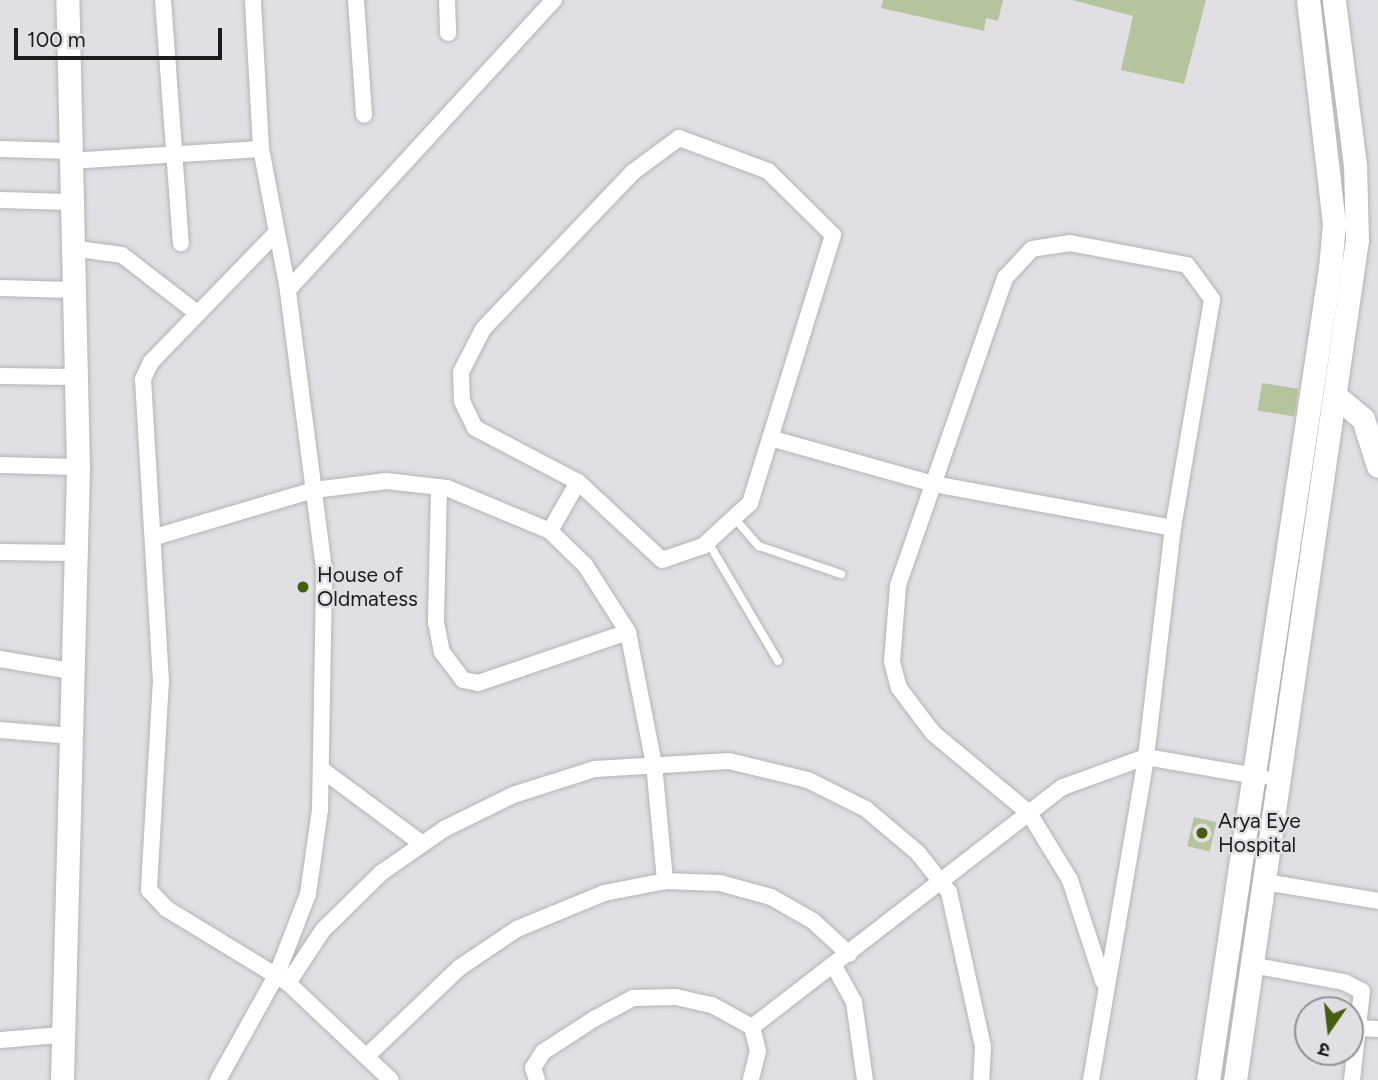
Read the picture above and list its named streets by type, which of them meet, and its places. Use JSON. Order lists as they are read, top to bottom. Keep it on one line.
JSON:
{"places":["House of Oldmatess","Arya Eye Hospital"],"scale_bar":"100 m","north":"bottom"}
